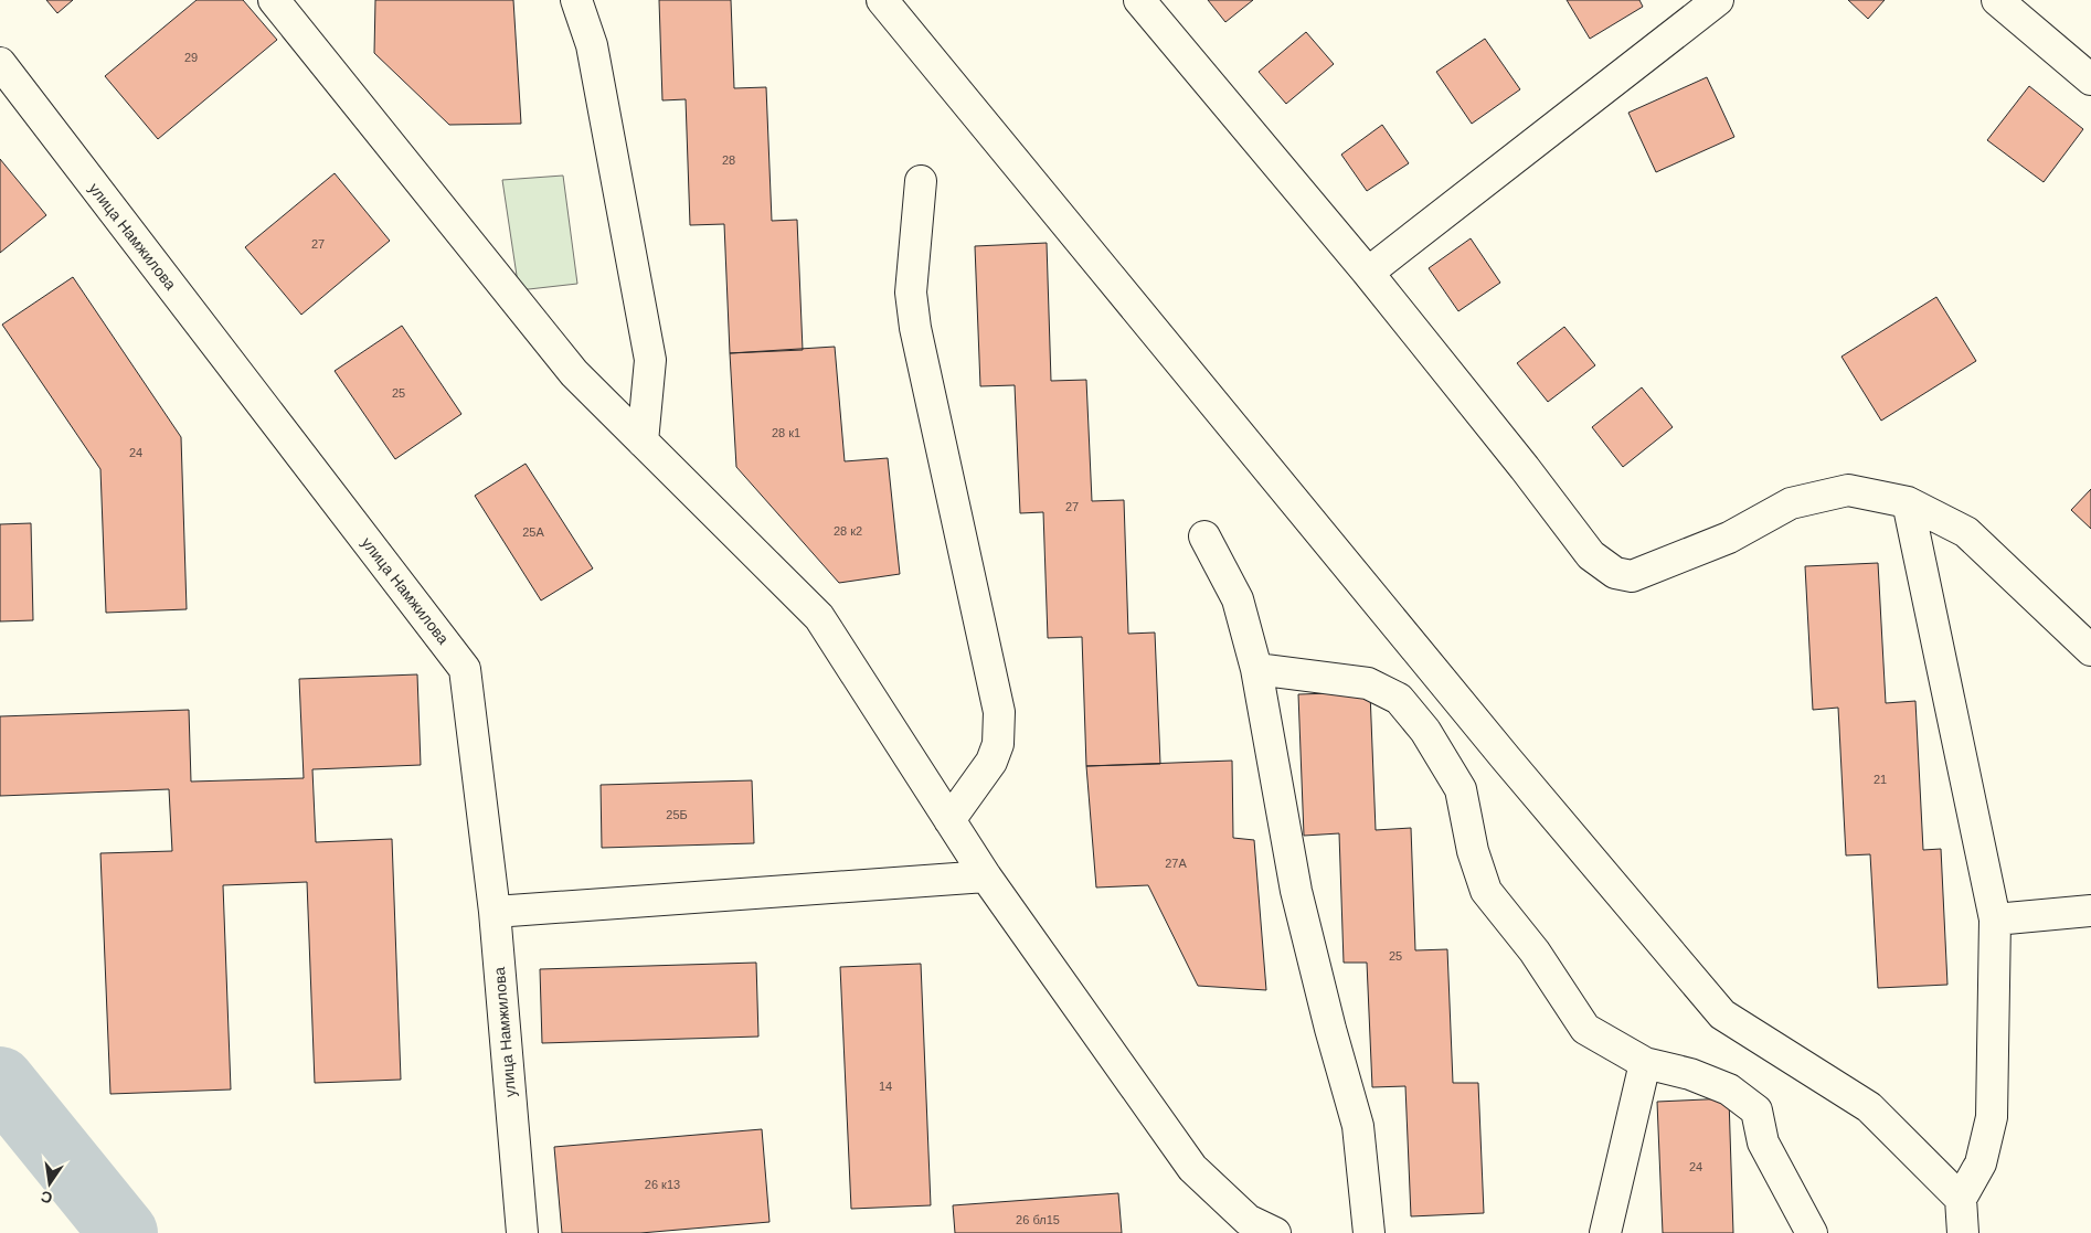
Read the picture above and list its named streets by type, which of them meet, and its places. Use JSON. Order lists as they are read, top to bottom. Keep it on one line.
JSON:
{"streets":{"street":["улица Намжилова"]},"house_numbers":["29","28","27","25","28 к1","24","27","28 к2","25А","21","25Б","27А","25","14","24","26 к13","26 бл15"],"north":"bottom"}
